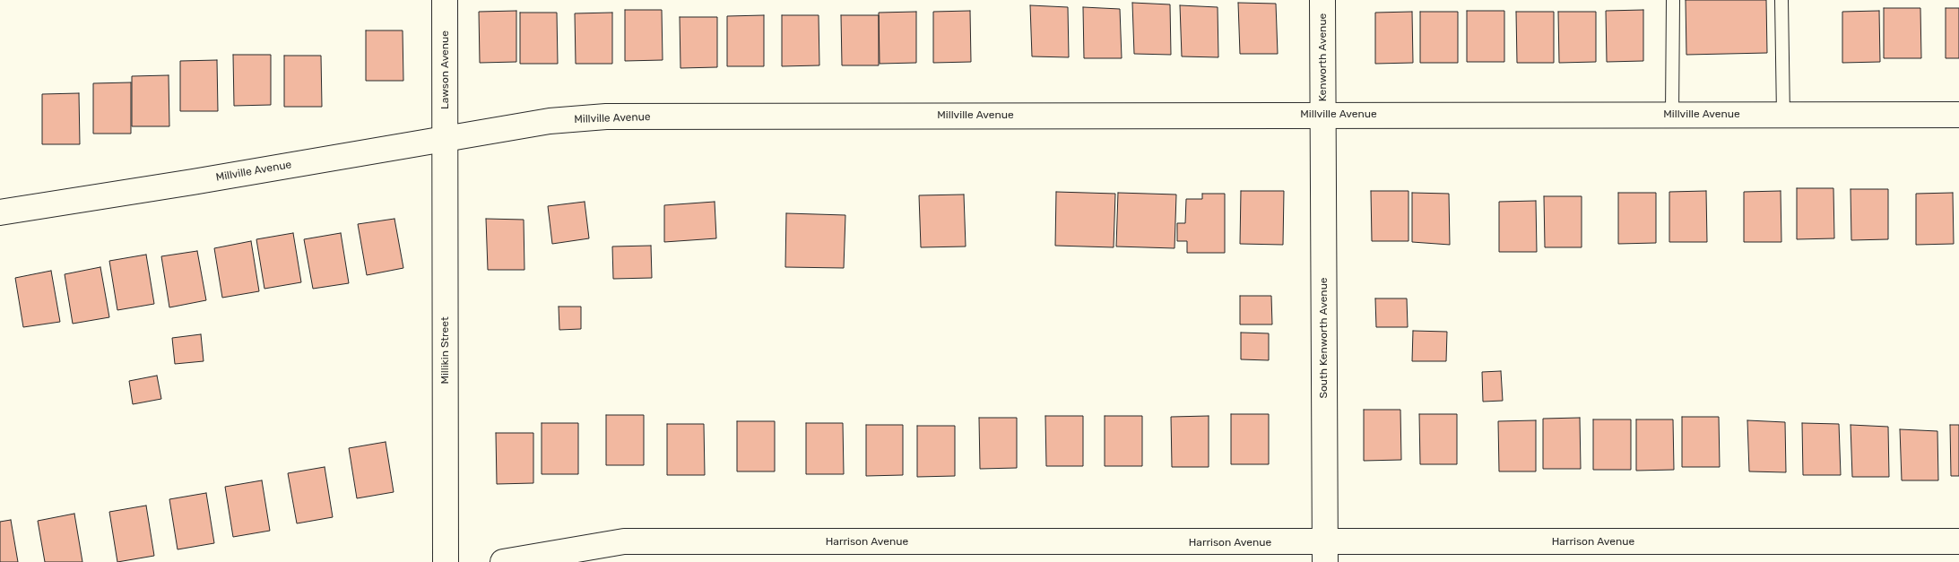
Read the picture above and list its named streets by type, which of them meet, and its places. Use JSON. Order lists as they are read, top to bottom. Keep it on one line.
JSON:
{"streets":{"street":["Kenworth Avenue","Lawson Avenue","Millville Avenue","South Kenworth Avenue","Millikin Street","Harrison Avenue"]},"crossings":[["Kenworth Avenue","Millville Avenue"],["Kenworth Avenue","South Kenworth Avenue"],["Lawson Avenue","Millville Avenue"],["Lawson Avenue","Millikin Street"],["Millville Avenue","South Kenworth Avenue"],["Millville Avenue","Millikin Street"],["South Kenworth Avenue","Harrison Avenue"]]}
